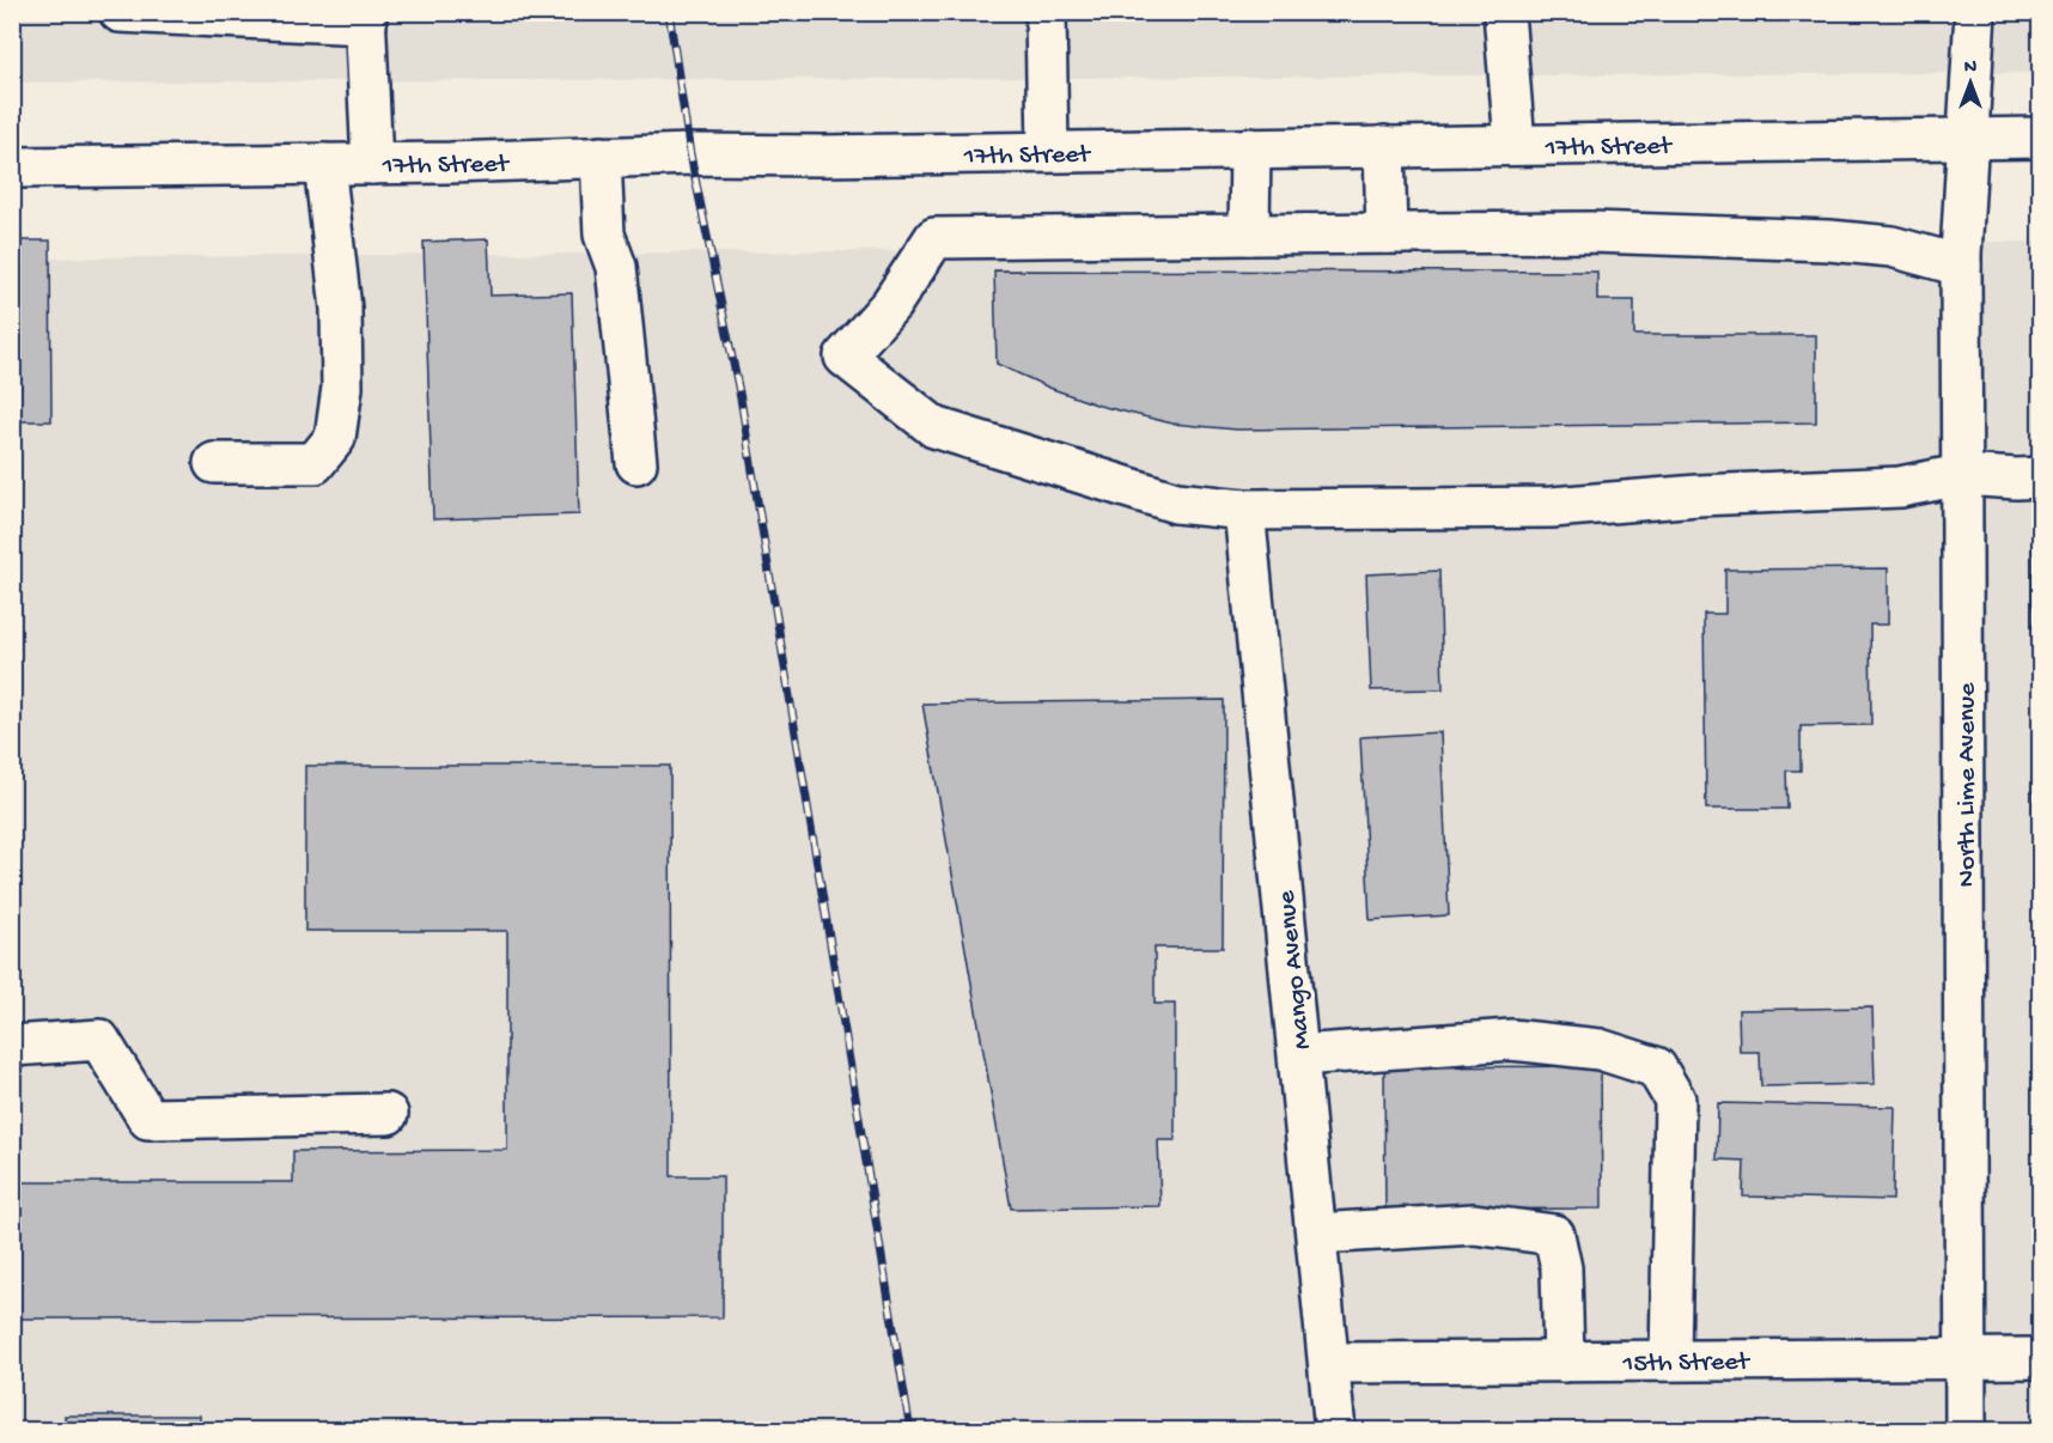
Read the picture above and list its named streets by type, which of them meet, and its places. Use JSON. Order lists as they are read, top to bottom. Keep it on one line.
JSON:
{"streets":{"street":["17th Street","North Lime Avenue","Mango Avenue","15th Street"]},"crossings":[["17th Street","North Lime Avenue"],["North Lime Avenue","15th Street"],["Mango Avenue","15th Street"]],"north":"top"}
